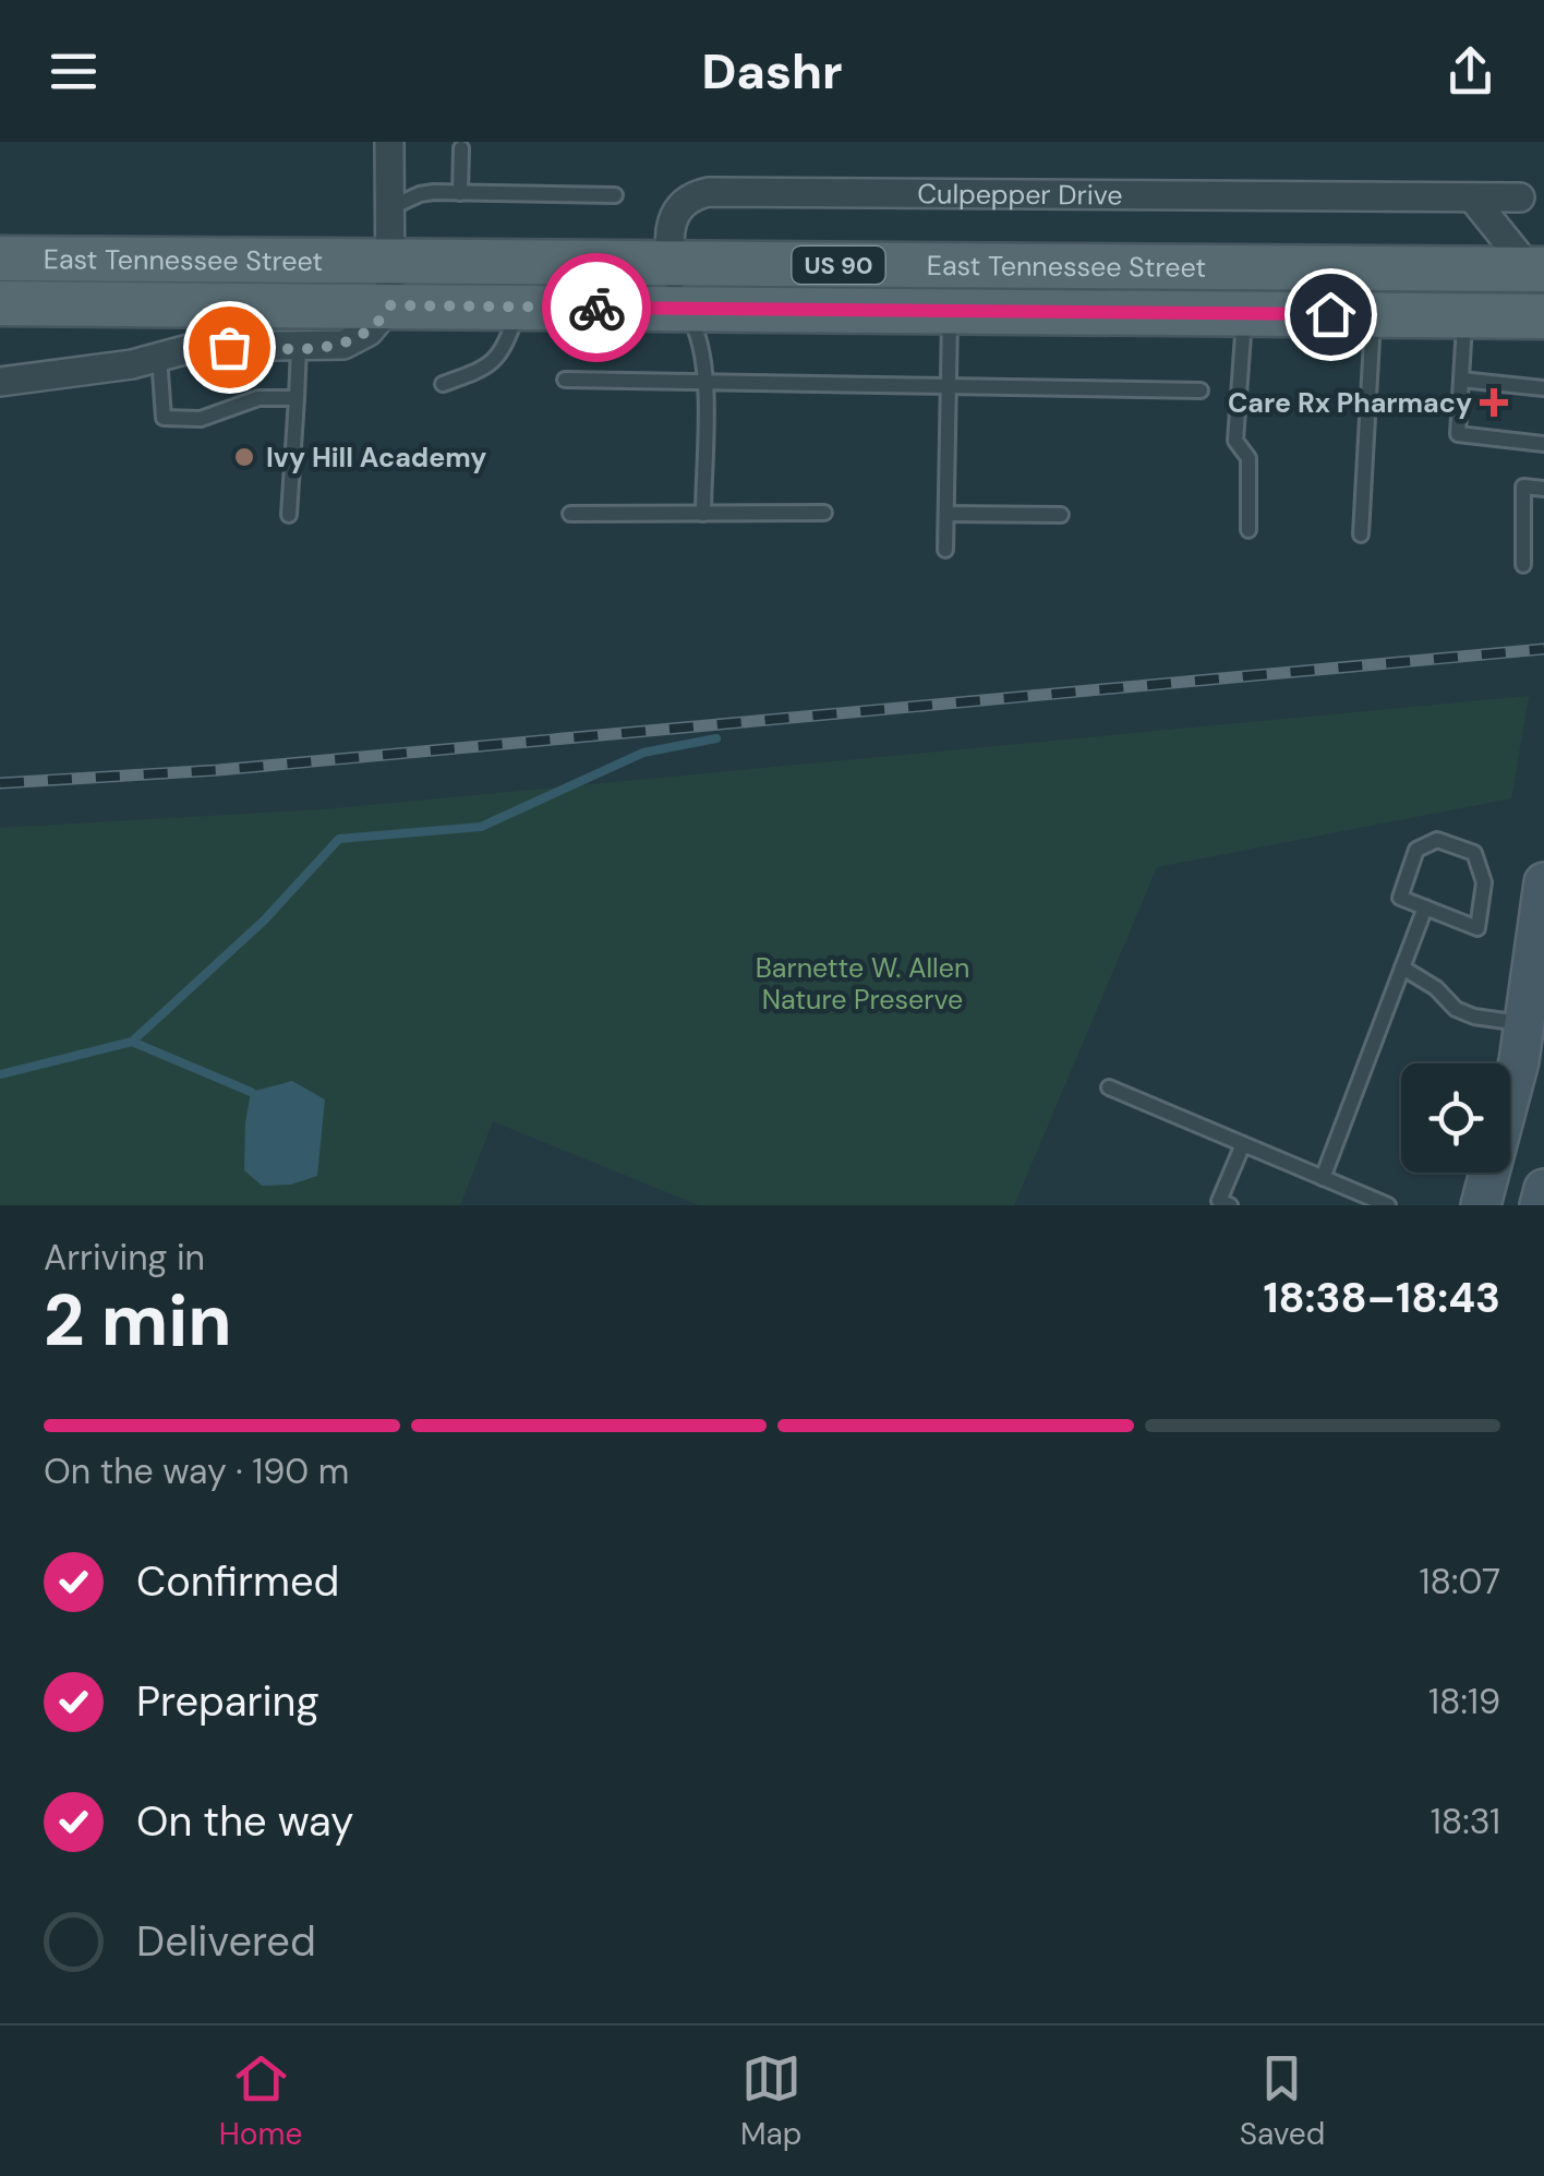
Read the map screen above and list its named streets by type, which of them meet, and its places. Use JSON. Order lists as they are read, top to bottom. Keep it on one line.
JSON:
{"streets":{"main road":["East Tennessee Street","US 90"],"street":["Culpepper Drive"]},"crossings":[["Culpepper Drive","East Tennessee Street"]],"parks":["Barnette W. Allen Nature Preserve"],"places":{"health":["Care Rx Pharmacy"],"other":["Ivy Hill Academy"]},"page":{"header":"Dashr","heading":["2 min","Arriving in","18:38–18:43"],"bar":"On the way · 190 m","list":[["Confirmed","18:07"],["Preparing","18:19"],["On the way","18:31"],"Delivered"],"tabs":["Home","Map","Saved"]}}
